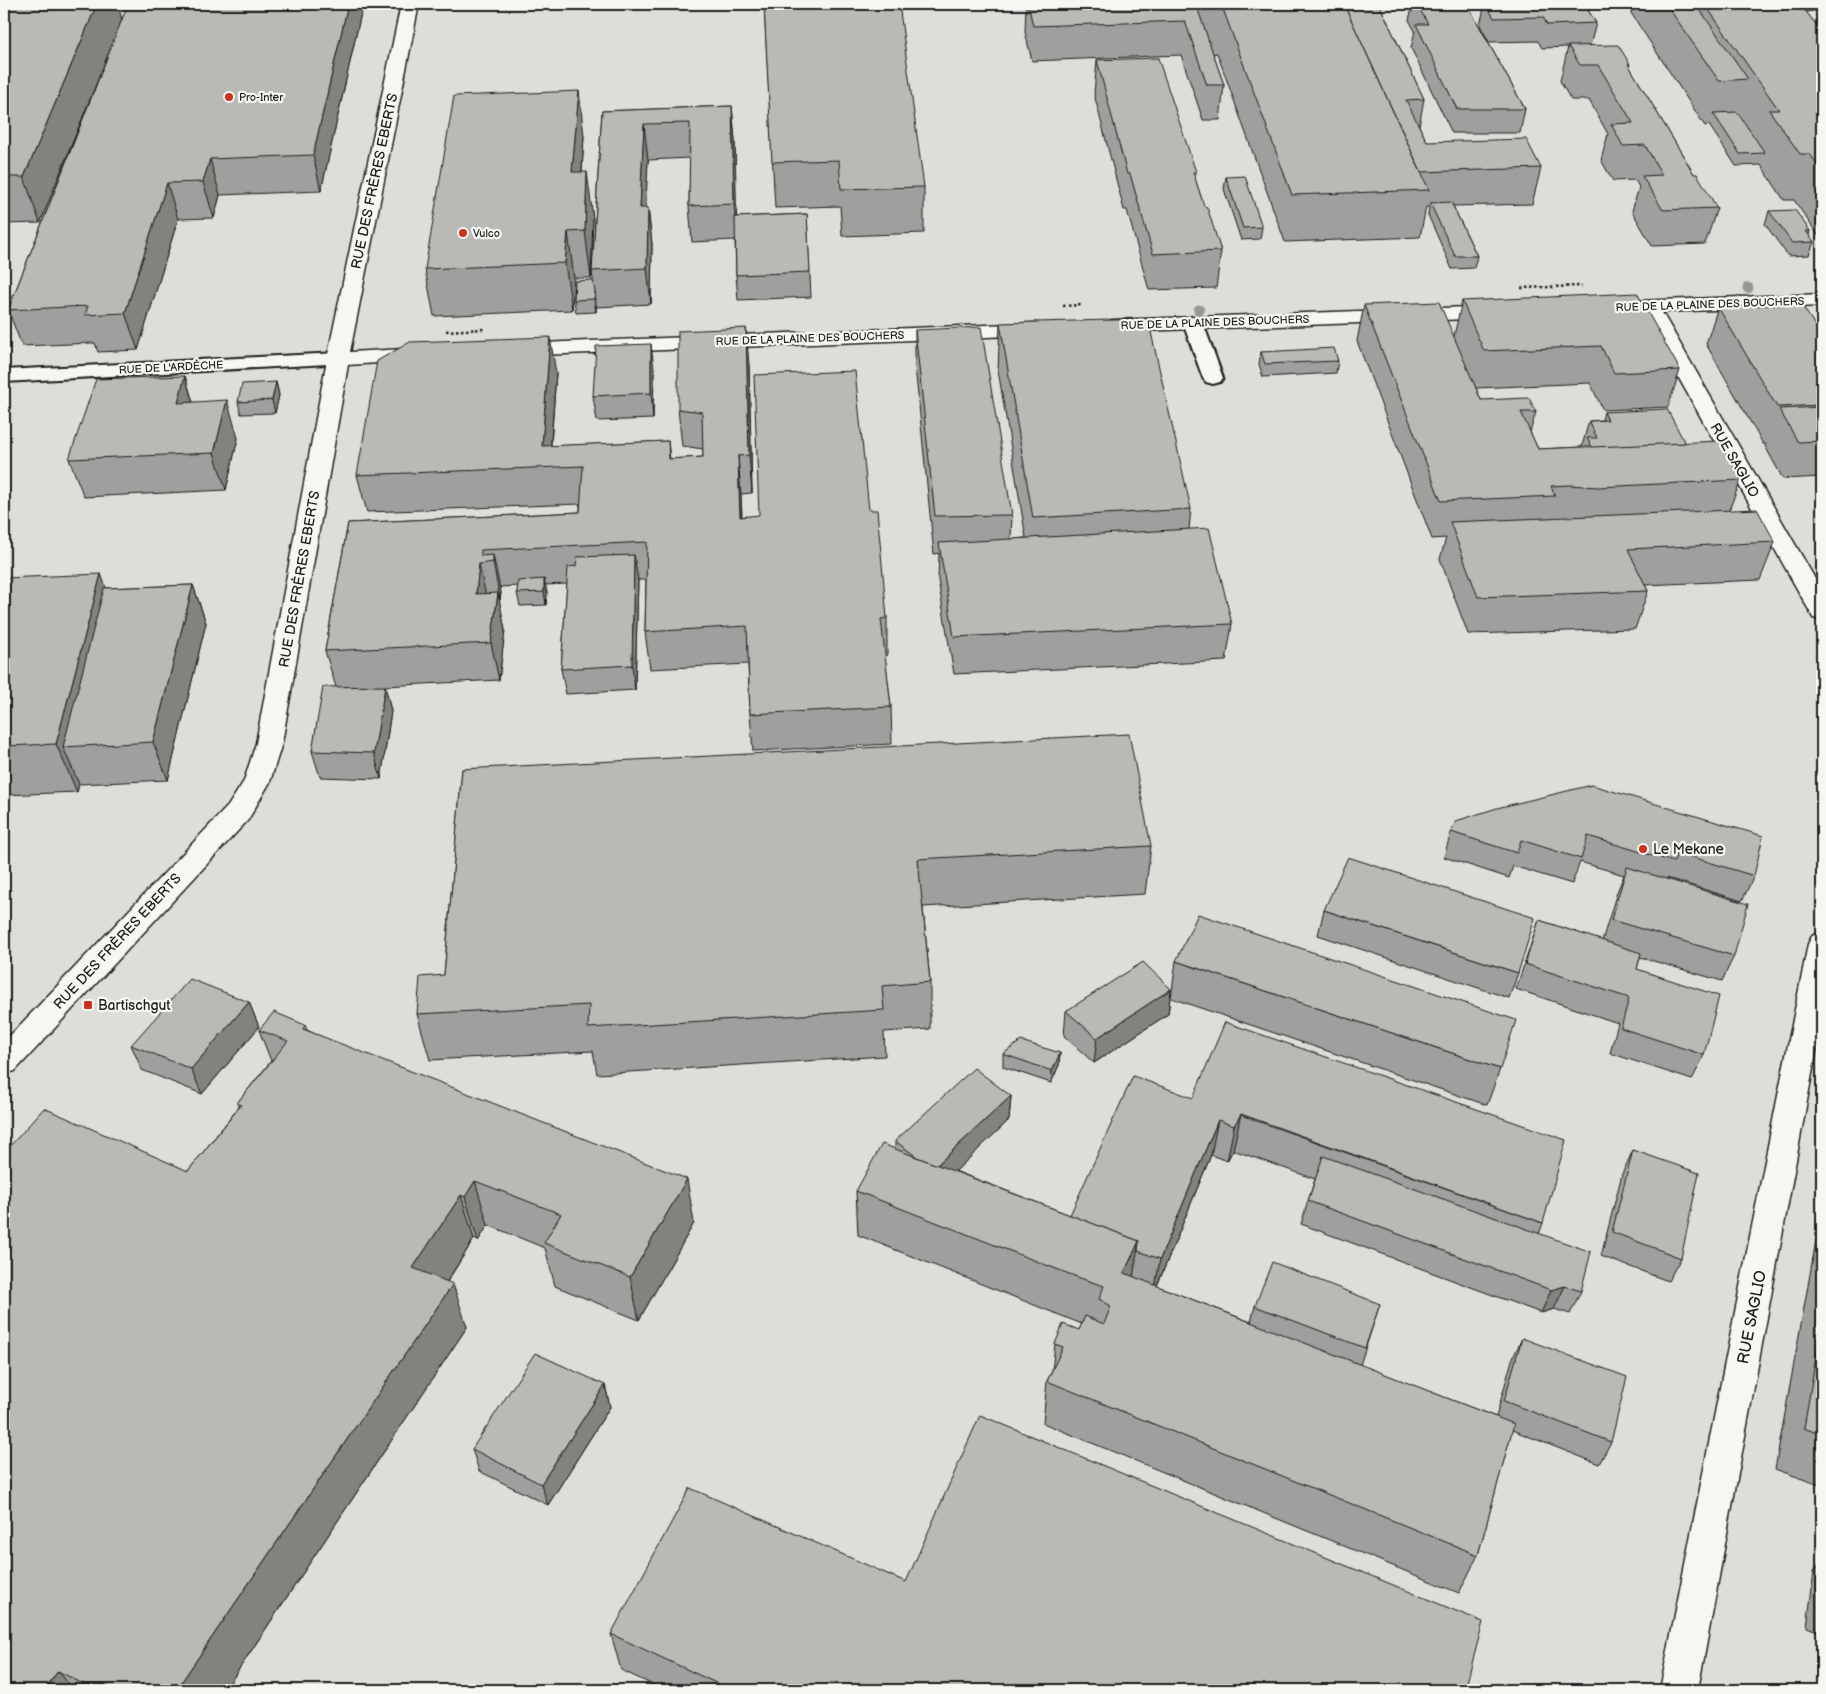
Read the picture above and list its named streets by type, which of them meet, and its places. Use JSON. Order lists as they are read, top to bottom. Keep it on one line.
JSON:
{"streets":{"street":["RUE DES FRÈRES EBERTS","RUE DE LA PLAINE DES BOUCHERS","RUE SAGLIO"],"lane":["RUE DE L'ARDÈCHE"]},"crossings":[["RUE DES FRÈRES EBERTS","RUE DE L'ARDÈCHE"],["RUE DE LA PLAINE DES BOUCHERS","RUE SAGLIO"]],"places":{"other":["Pro-Inter","Vulco","Le Mekane"],"transit":["Bartischgut"]}}
